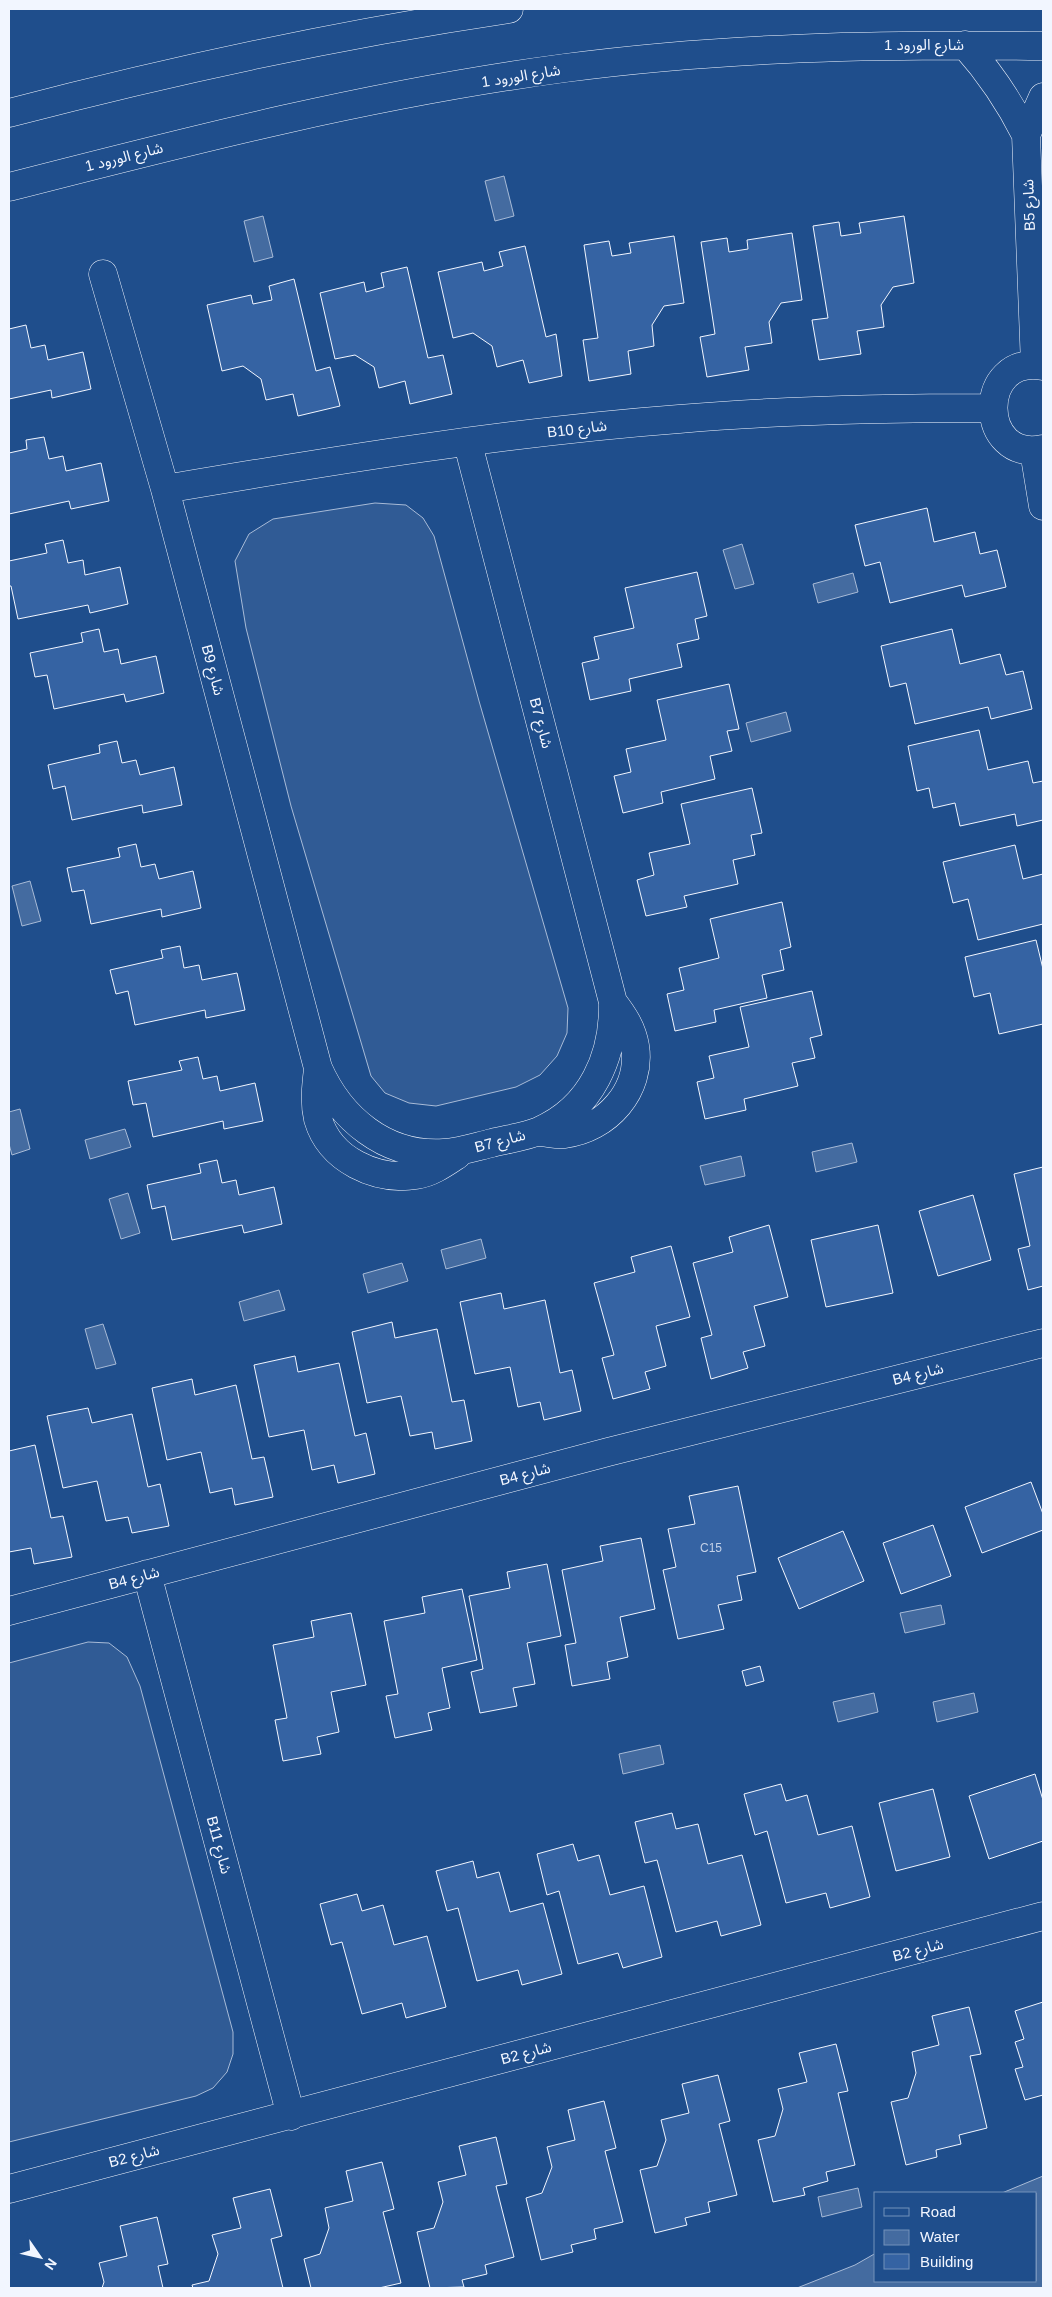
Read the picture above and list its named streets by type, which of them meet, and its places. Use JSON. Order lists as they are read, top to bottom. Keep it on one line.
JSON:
{"streets":{"street":["شارع الورود 1","B5 شارع","B10 شارع","B9 شارع","B7 شارع","B4 شارع","B11 شارع","B2 شارع"]},"crossings":[["شارع الورود 1","B5 شارع"],["B10 شارع","B9 شارع"],["B10 شارع","B7 شارع"],["B9 شارع","B7 شارع"],["B4 شارع","B11 شارع"],["B11 شارع","B2 شارع"]],"house_numbers":["C15"],"legend":["Road","Water","Building"],"north":"bottom right"}
